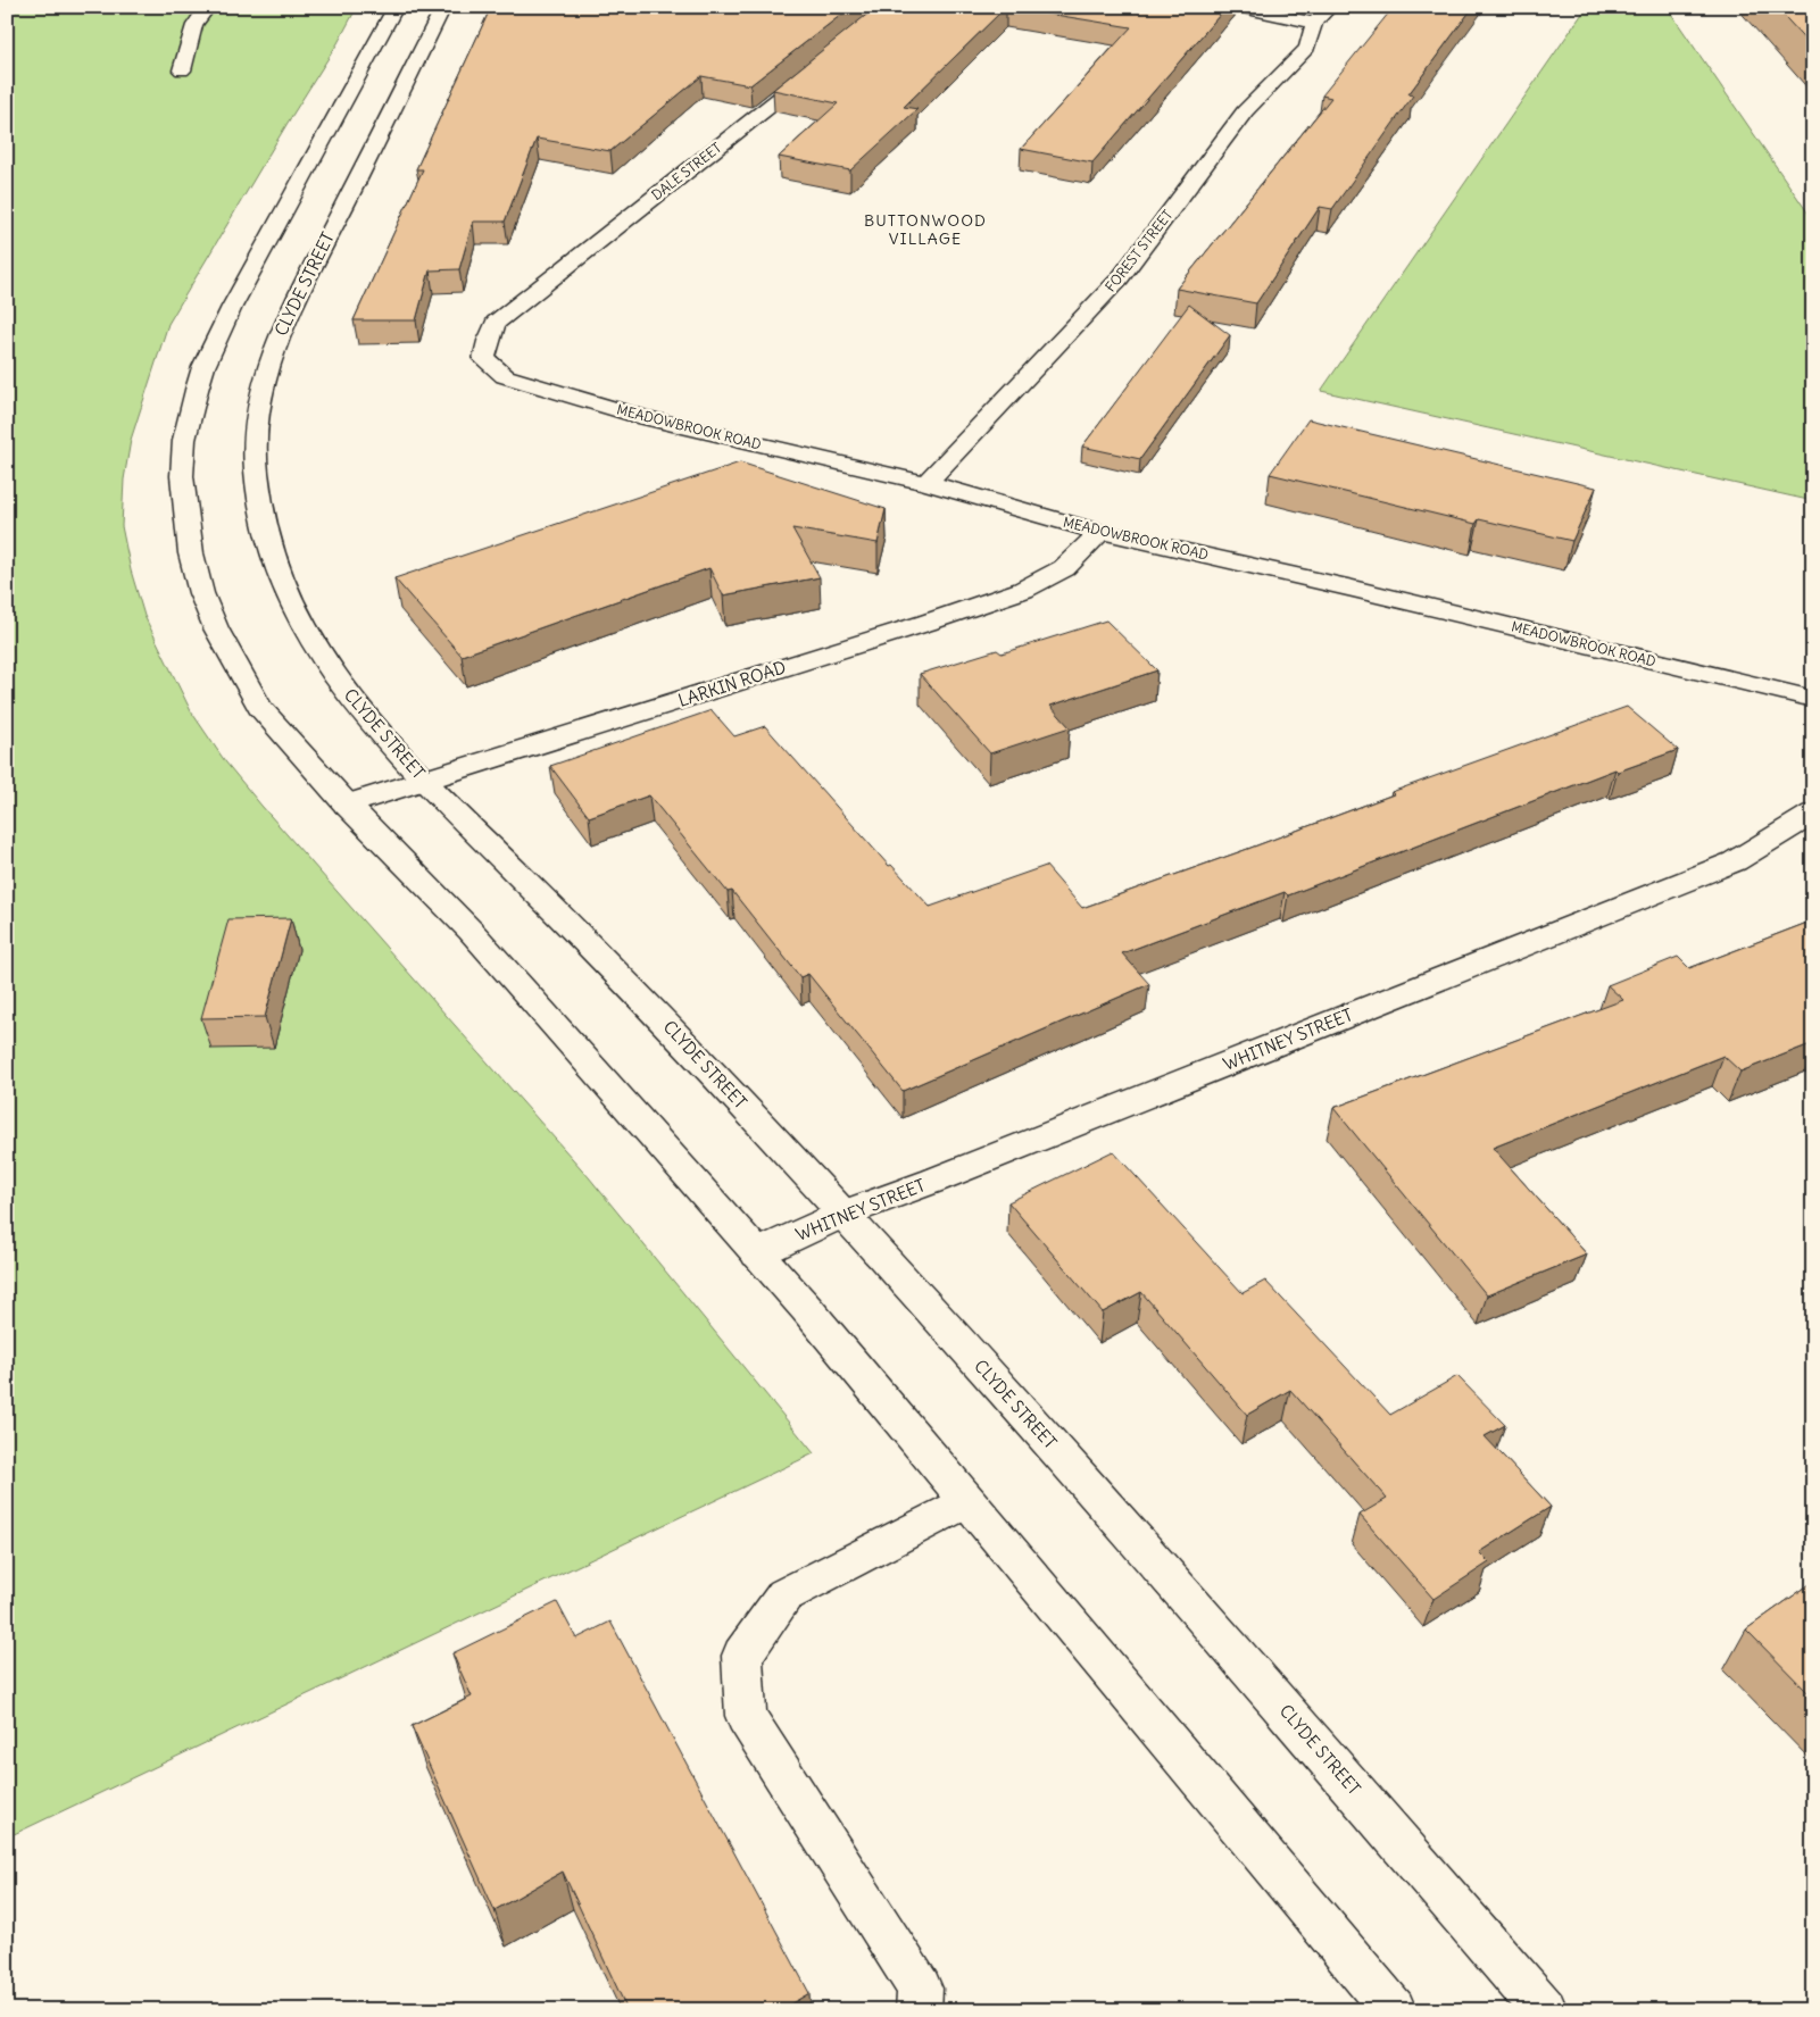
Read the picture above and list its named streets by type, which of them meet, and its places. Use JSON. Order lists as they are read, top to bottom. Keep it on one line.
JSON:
{"streets":{"main road":["DALE STREET","FOREST STREET","CLYDE STREET","MEADOWBROOK ROAD","LARKIN ROAD","WHITNEY STREET"]},"crossings":[["DALE STREET","MEADOWBROOK ROAD"],["FOREST STREET","MEADOWBROOK ROAD"],["CLYDE STREET","LARKIN ROAD"],["CLYDE STREET","WHITNEY STREET"],["MEADOWBROOK ROAD","LARKIN ROAD"]],"districts":["BUTTONWOOD VILLAGE"]}
